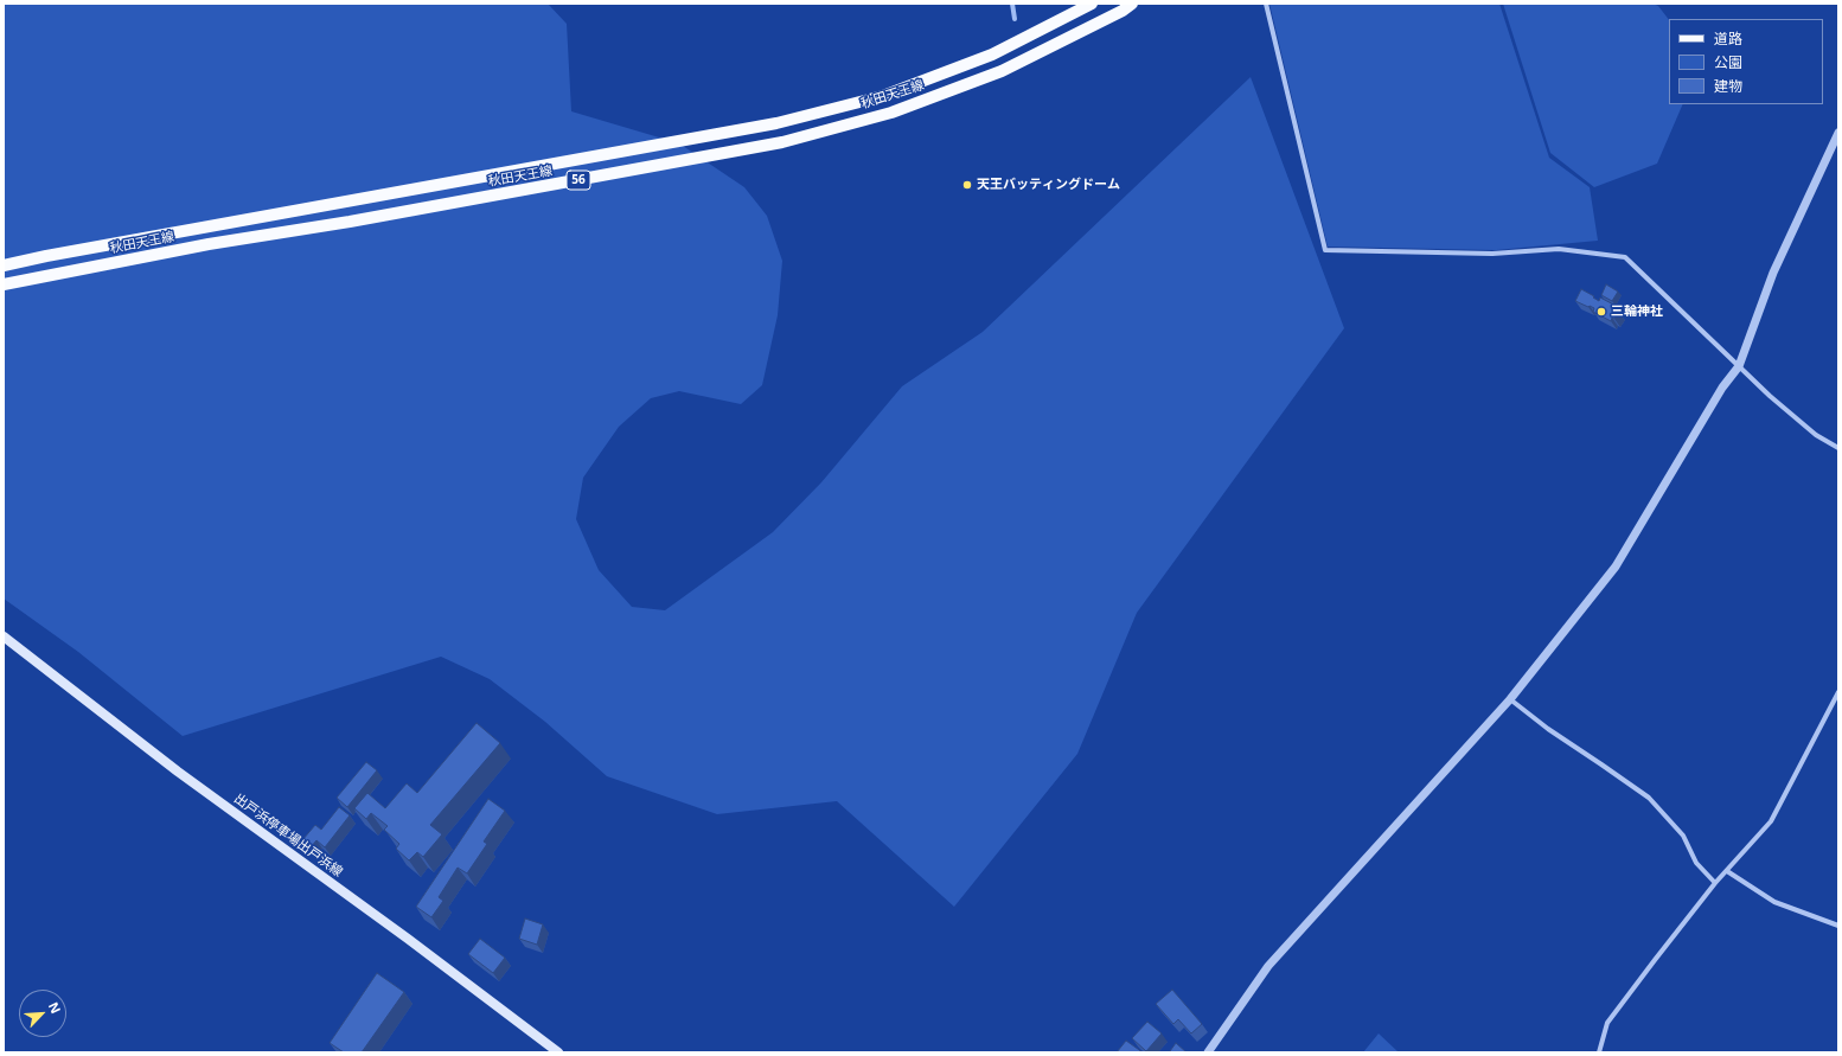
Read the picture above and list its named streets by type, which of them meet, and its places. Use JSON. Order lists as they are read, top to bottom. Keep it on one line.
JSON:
{"streets":{"main road":["秋田天王線","56","出戸浜停車場出戸浜線"]},"places":["天王バッティングドーム","三輪神社"],"legend":["道路","公園","建物"],"north":"top right"}
